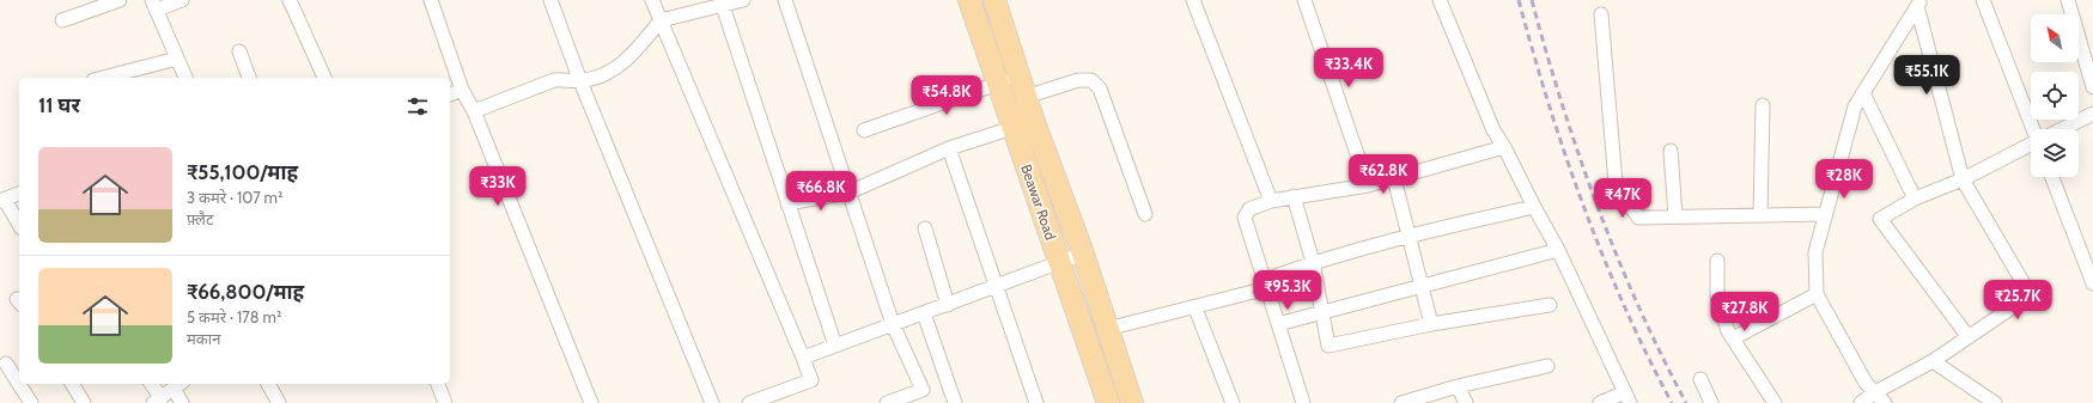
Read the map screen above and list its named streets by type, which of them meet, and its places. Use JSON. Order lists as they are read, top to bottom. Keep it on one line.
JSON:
{"streets":{"main road":["Beawar Road"]},"north":"top left","page":{"price":["₹33.4K","₹55.1K","₹54.8K","₹62.8K","₹28K","₹33K","₹66.8K","₹47K","₹95.3K","₹25.7K","₹27.8K"],"heading":"11 घर","list":[{"name":"₹55,100/माह","note":"3 कमरे · 107 m² · फ़्लैट"},{"name":"₹66,800/माह","note":"5 कमरे · 178 m² · मकान"}]}}
